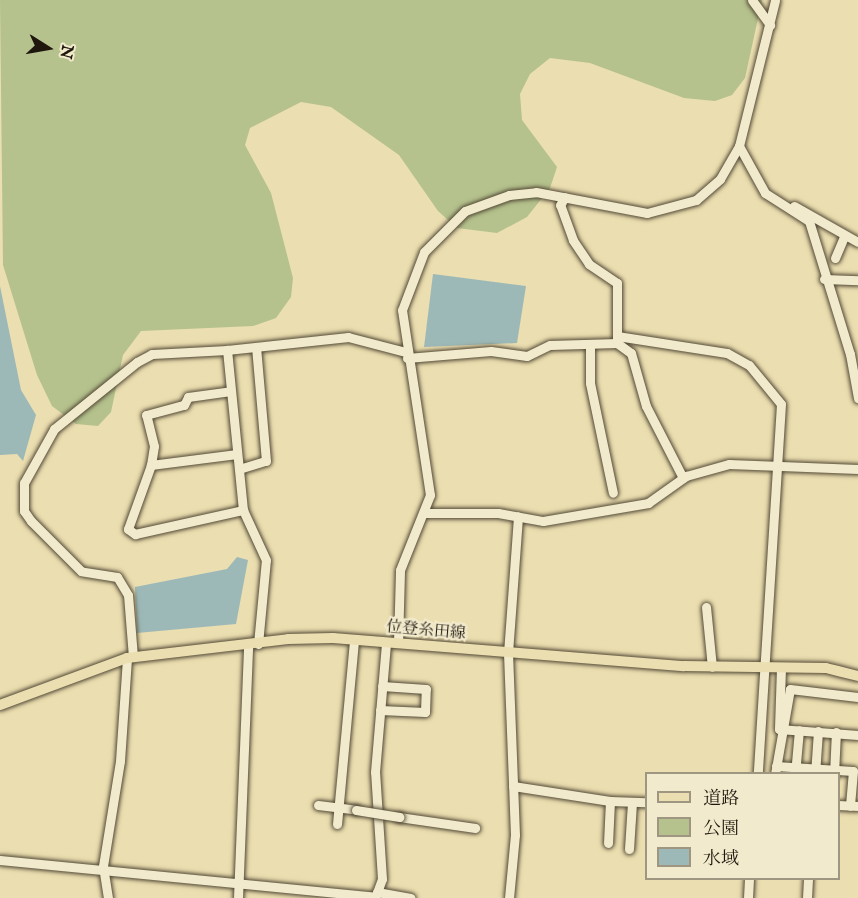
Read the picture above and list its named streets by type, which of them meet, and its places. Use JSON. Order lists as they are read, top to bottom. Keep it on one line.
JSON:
{"streets":{"main road":["位登糸田線"]},"legend":["道路","公園","水域"],"north":"right"}
